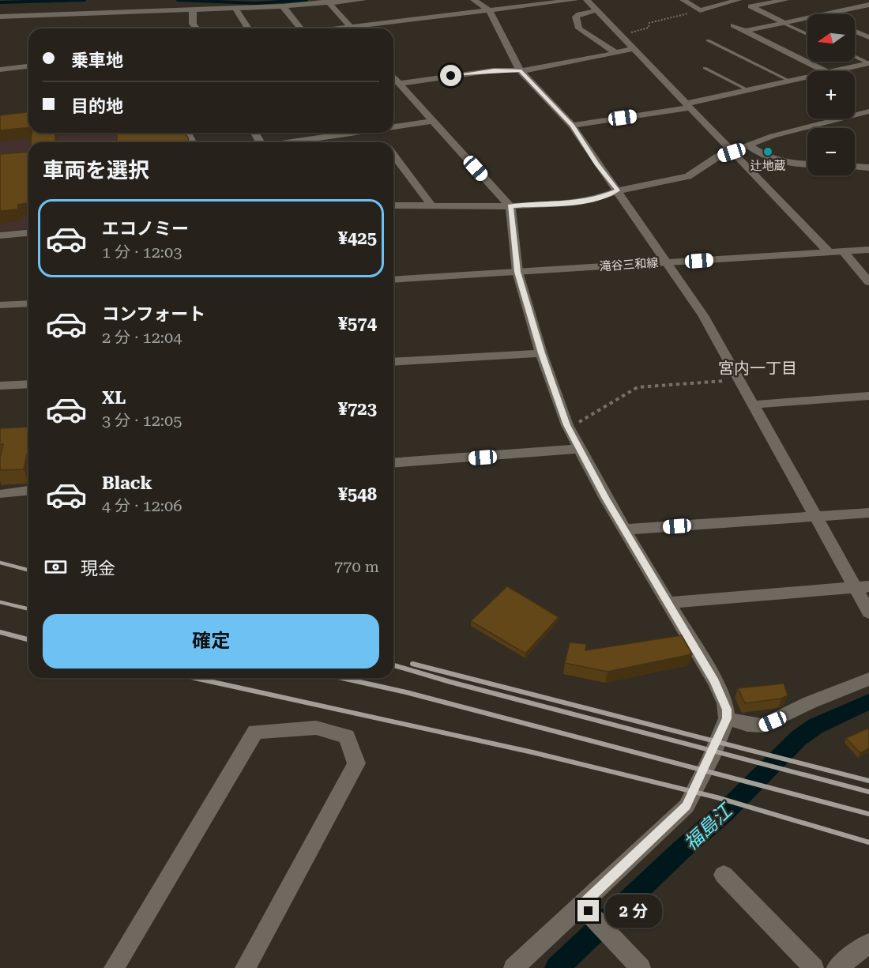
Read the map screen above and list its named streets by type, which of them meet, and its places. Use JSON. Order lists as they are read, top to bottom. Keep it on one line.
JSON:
{"streets":{"street":["滝谷三和線"]},"districts":["宮内一丁目"],"water":["福島江"],"places":["辻地蔵"],"north":"left","page":{"map_buttons":["+","−"],"banner":["乗車地","目的地"],"heading":"車両を選択","list":[{"name":"エコノミー","note":"1 分 · 12:03","value":"¥425"},{"name":"コンフォート","note":"2 分 · 12:04","value":"¥574"},{"name":"XL","note":"3 分 · 12:05","value":"¥723"},{"name":"Black","note":"4 分 · 12:06","value":"¥548"}],"pay":["現金","770 m"],"buttons":"確定","bubble":"2 分"}}
